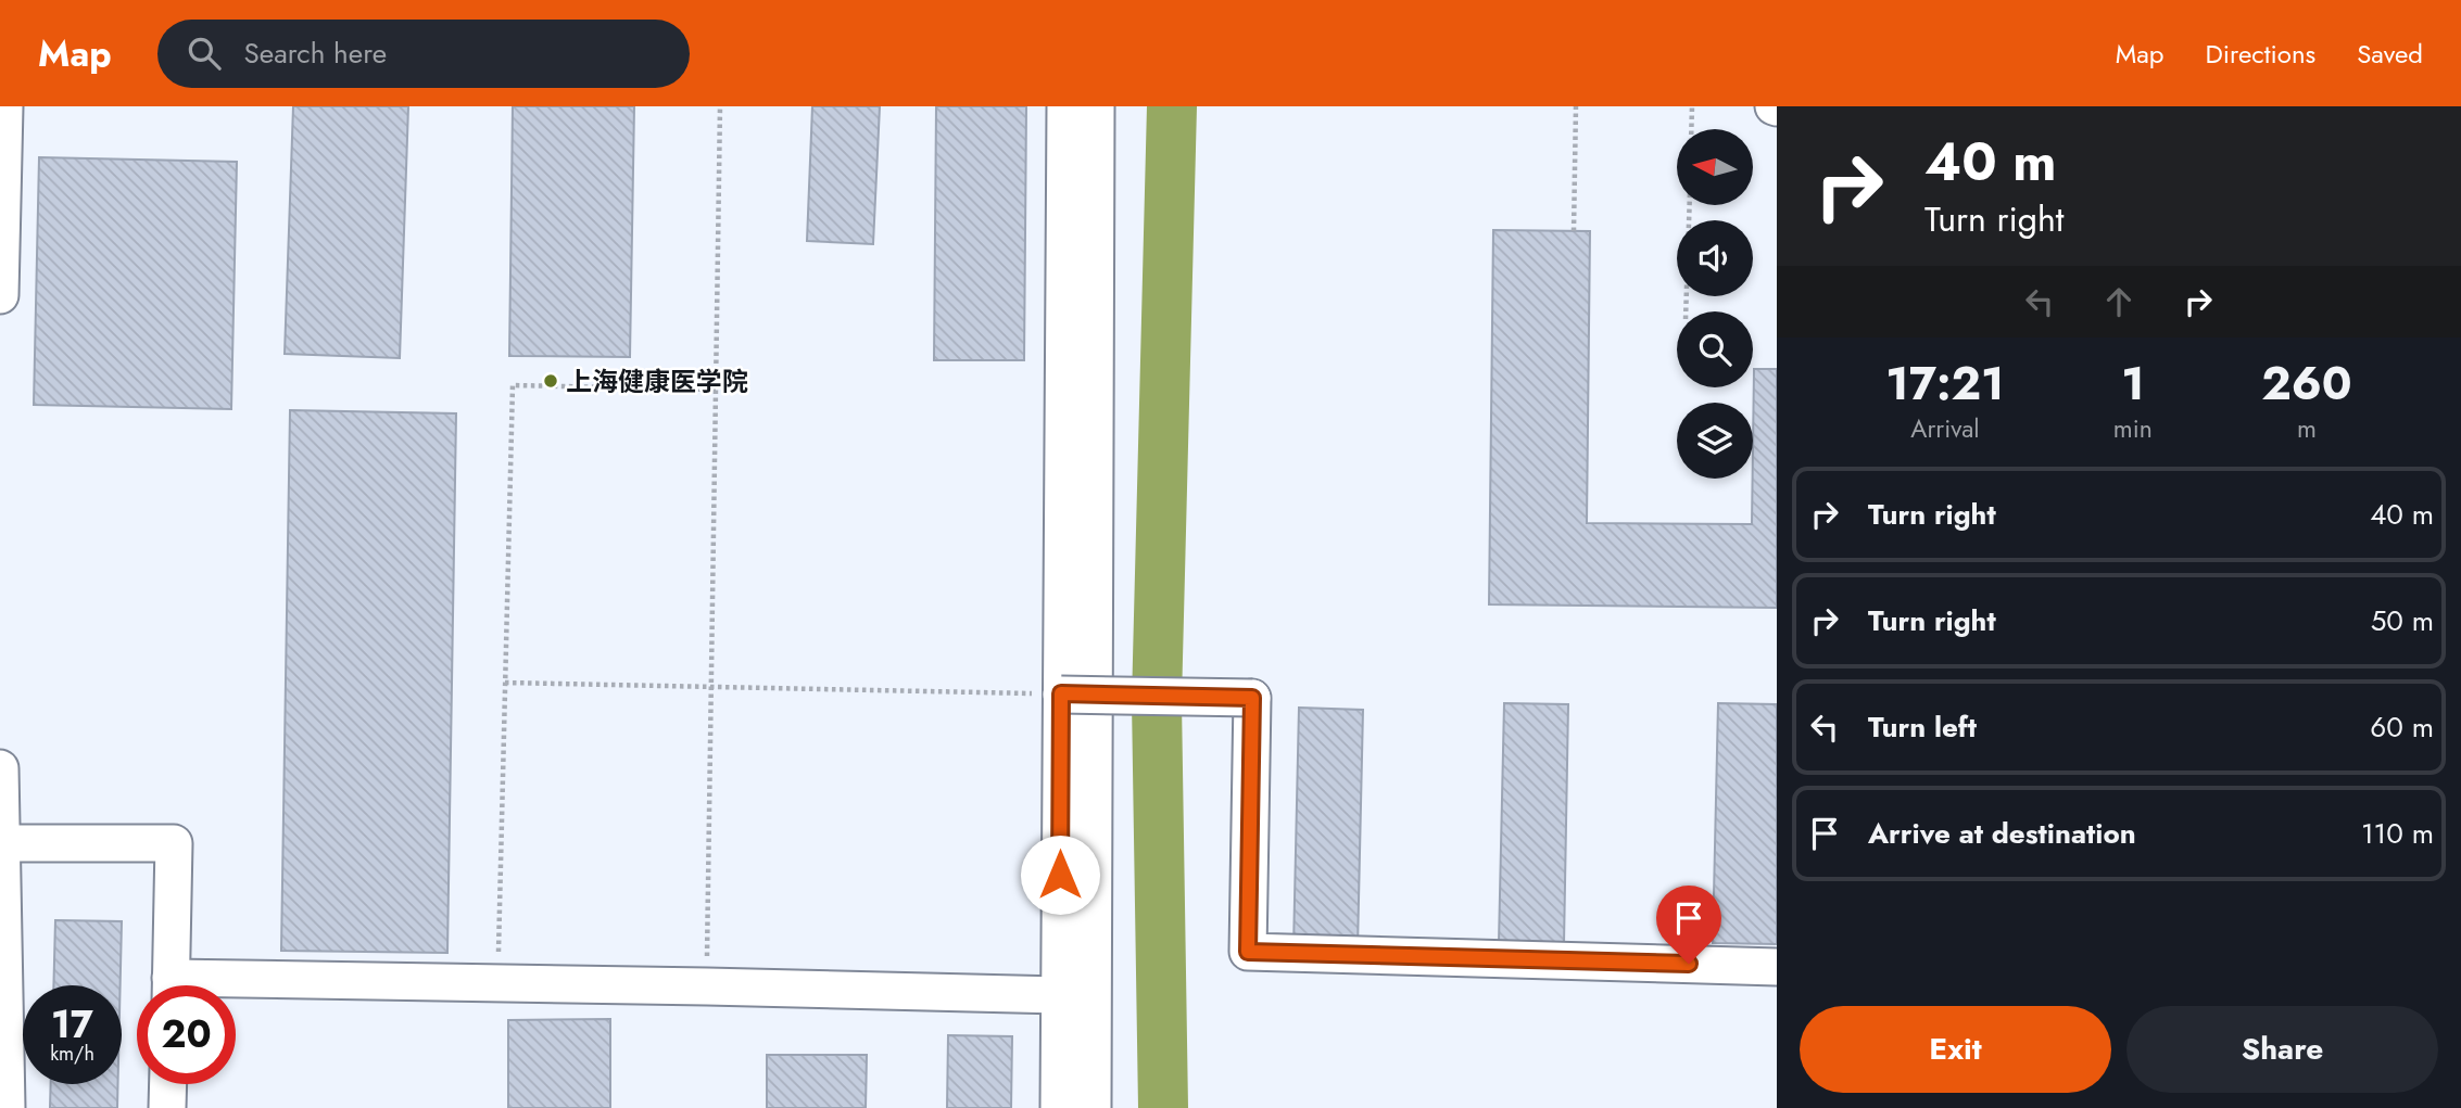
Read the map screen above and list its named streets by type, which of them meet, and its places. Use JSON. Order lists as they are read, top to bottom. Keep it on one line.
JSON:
{"places":["上海健康医学院"],"north":"left","page":{"header":"Map","search":"Search here","nav":["Map","Directions","Saved"],"turn":["40 m","Turn right"],"eta":["17:21","Arrival","1","min","260","m"],"list":[{"name":"Turn right","value":"40 m"},{"name":"Turn right","value":"50 m"},{"name":"Turn left","value":"60 m"},{"name":"Arrive at destination","value":"110 m"}],"speed":"17 km/h","limit":"20","buttons":["Exit","Share"]}}
